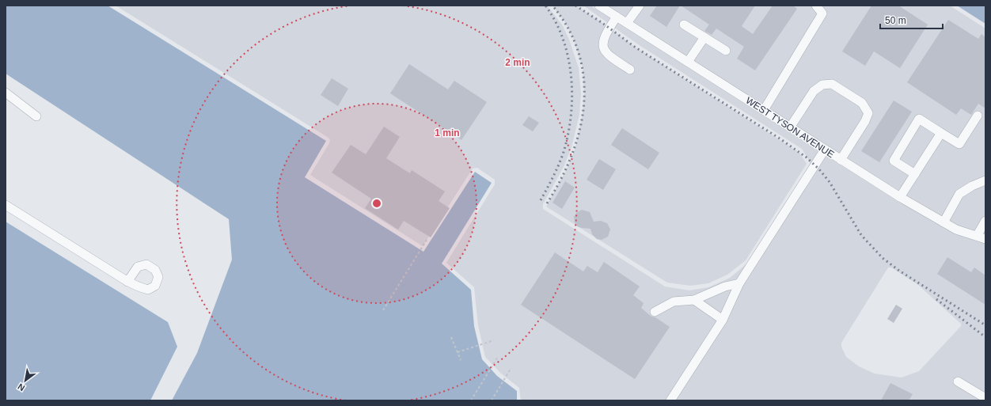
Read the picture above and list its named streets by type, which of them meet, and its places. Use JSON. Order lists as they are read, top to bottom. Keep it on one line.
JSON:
{"streets":{"street":["WEST TYSON AVENUE"]},"scale_bar":"50 m","north":"bottom left","rings":["2 min","1 min"]}
